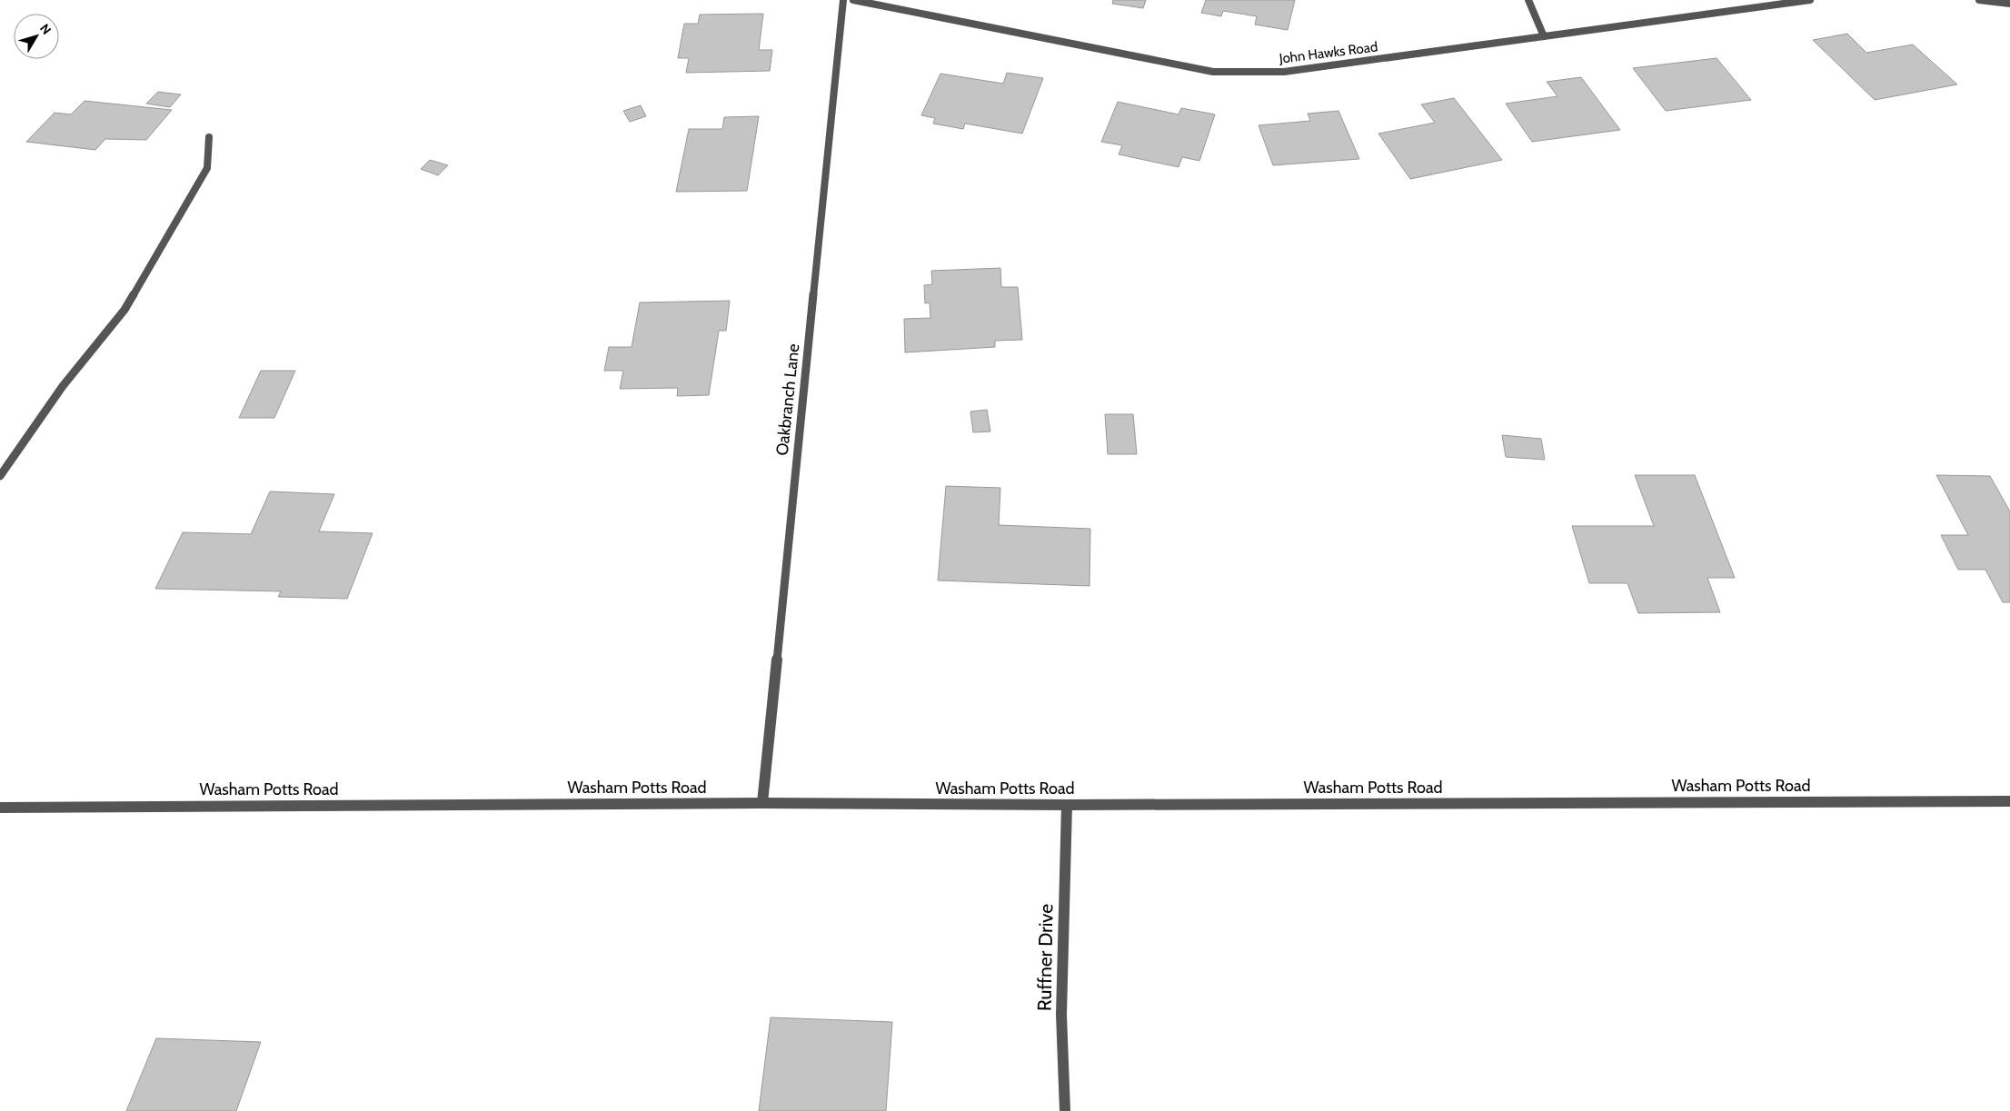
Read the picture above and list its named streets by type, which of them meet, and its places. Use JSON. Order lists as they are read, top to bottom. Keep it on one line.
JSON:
{"streets":{"street":["John Hawks Road","Oakbranch Lane","Washam Potts Road","Ruffner Drive"]},"crossings":[["Oakbranch Lane","Washam Potts Road"],["Washam Potts Road","Ruffner Drive"]],"north":"top right"}
